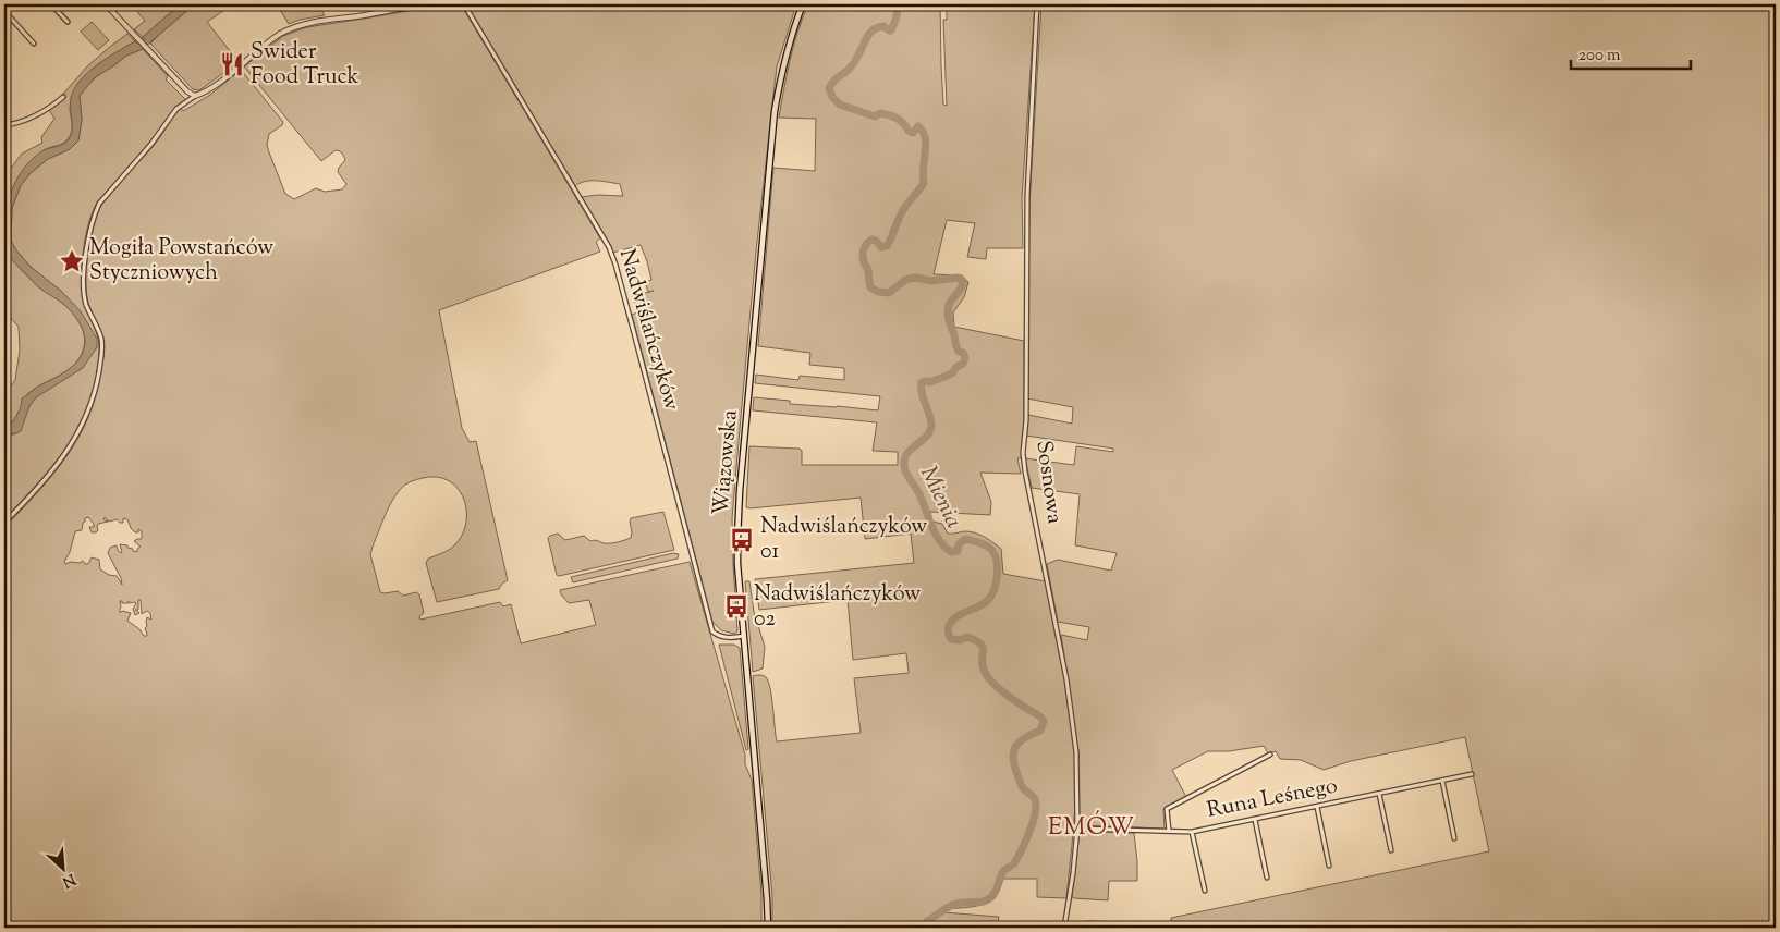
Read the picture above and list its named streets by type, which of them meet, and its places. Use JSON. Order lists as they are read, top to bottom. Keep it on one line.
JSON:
{"streets":{"main road":["Wiązowska"],"street":["Nadwiślańczyków","Sosnowa","Runa Leśnego"]},"crossings":[["Nadwiślańczyków","Wiązowska"],["Sosnowa","Runa Leśnego"]],"districts":["EMÓW"],"water":["Mienia"],"places":{"restaurant":["Swider Food Truck"],"place":["Mogiła Powstańców Styczniowych"],"bus stop":["Nadwiślańczyków 01","Nadwiślańczyków 02"]},"scale_bar":"200 m","north":"bottom right"}
